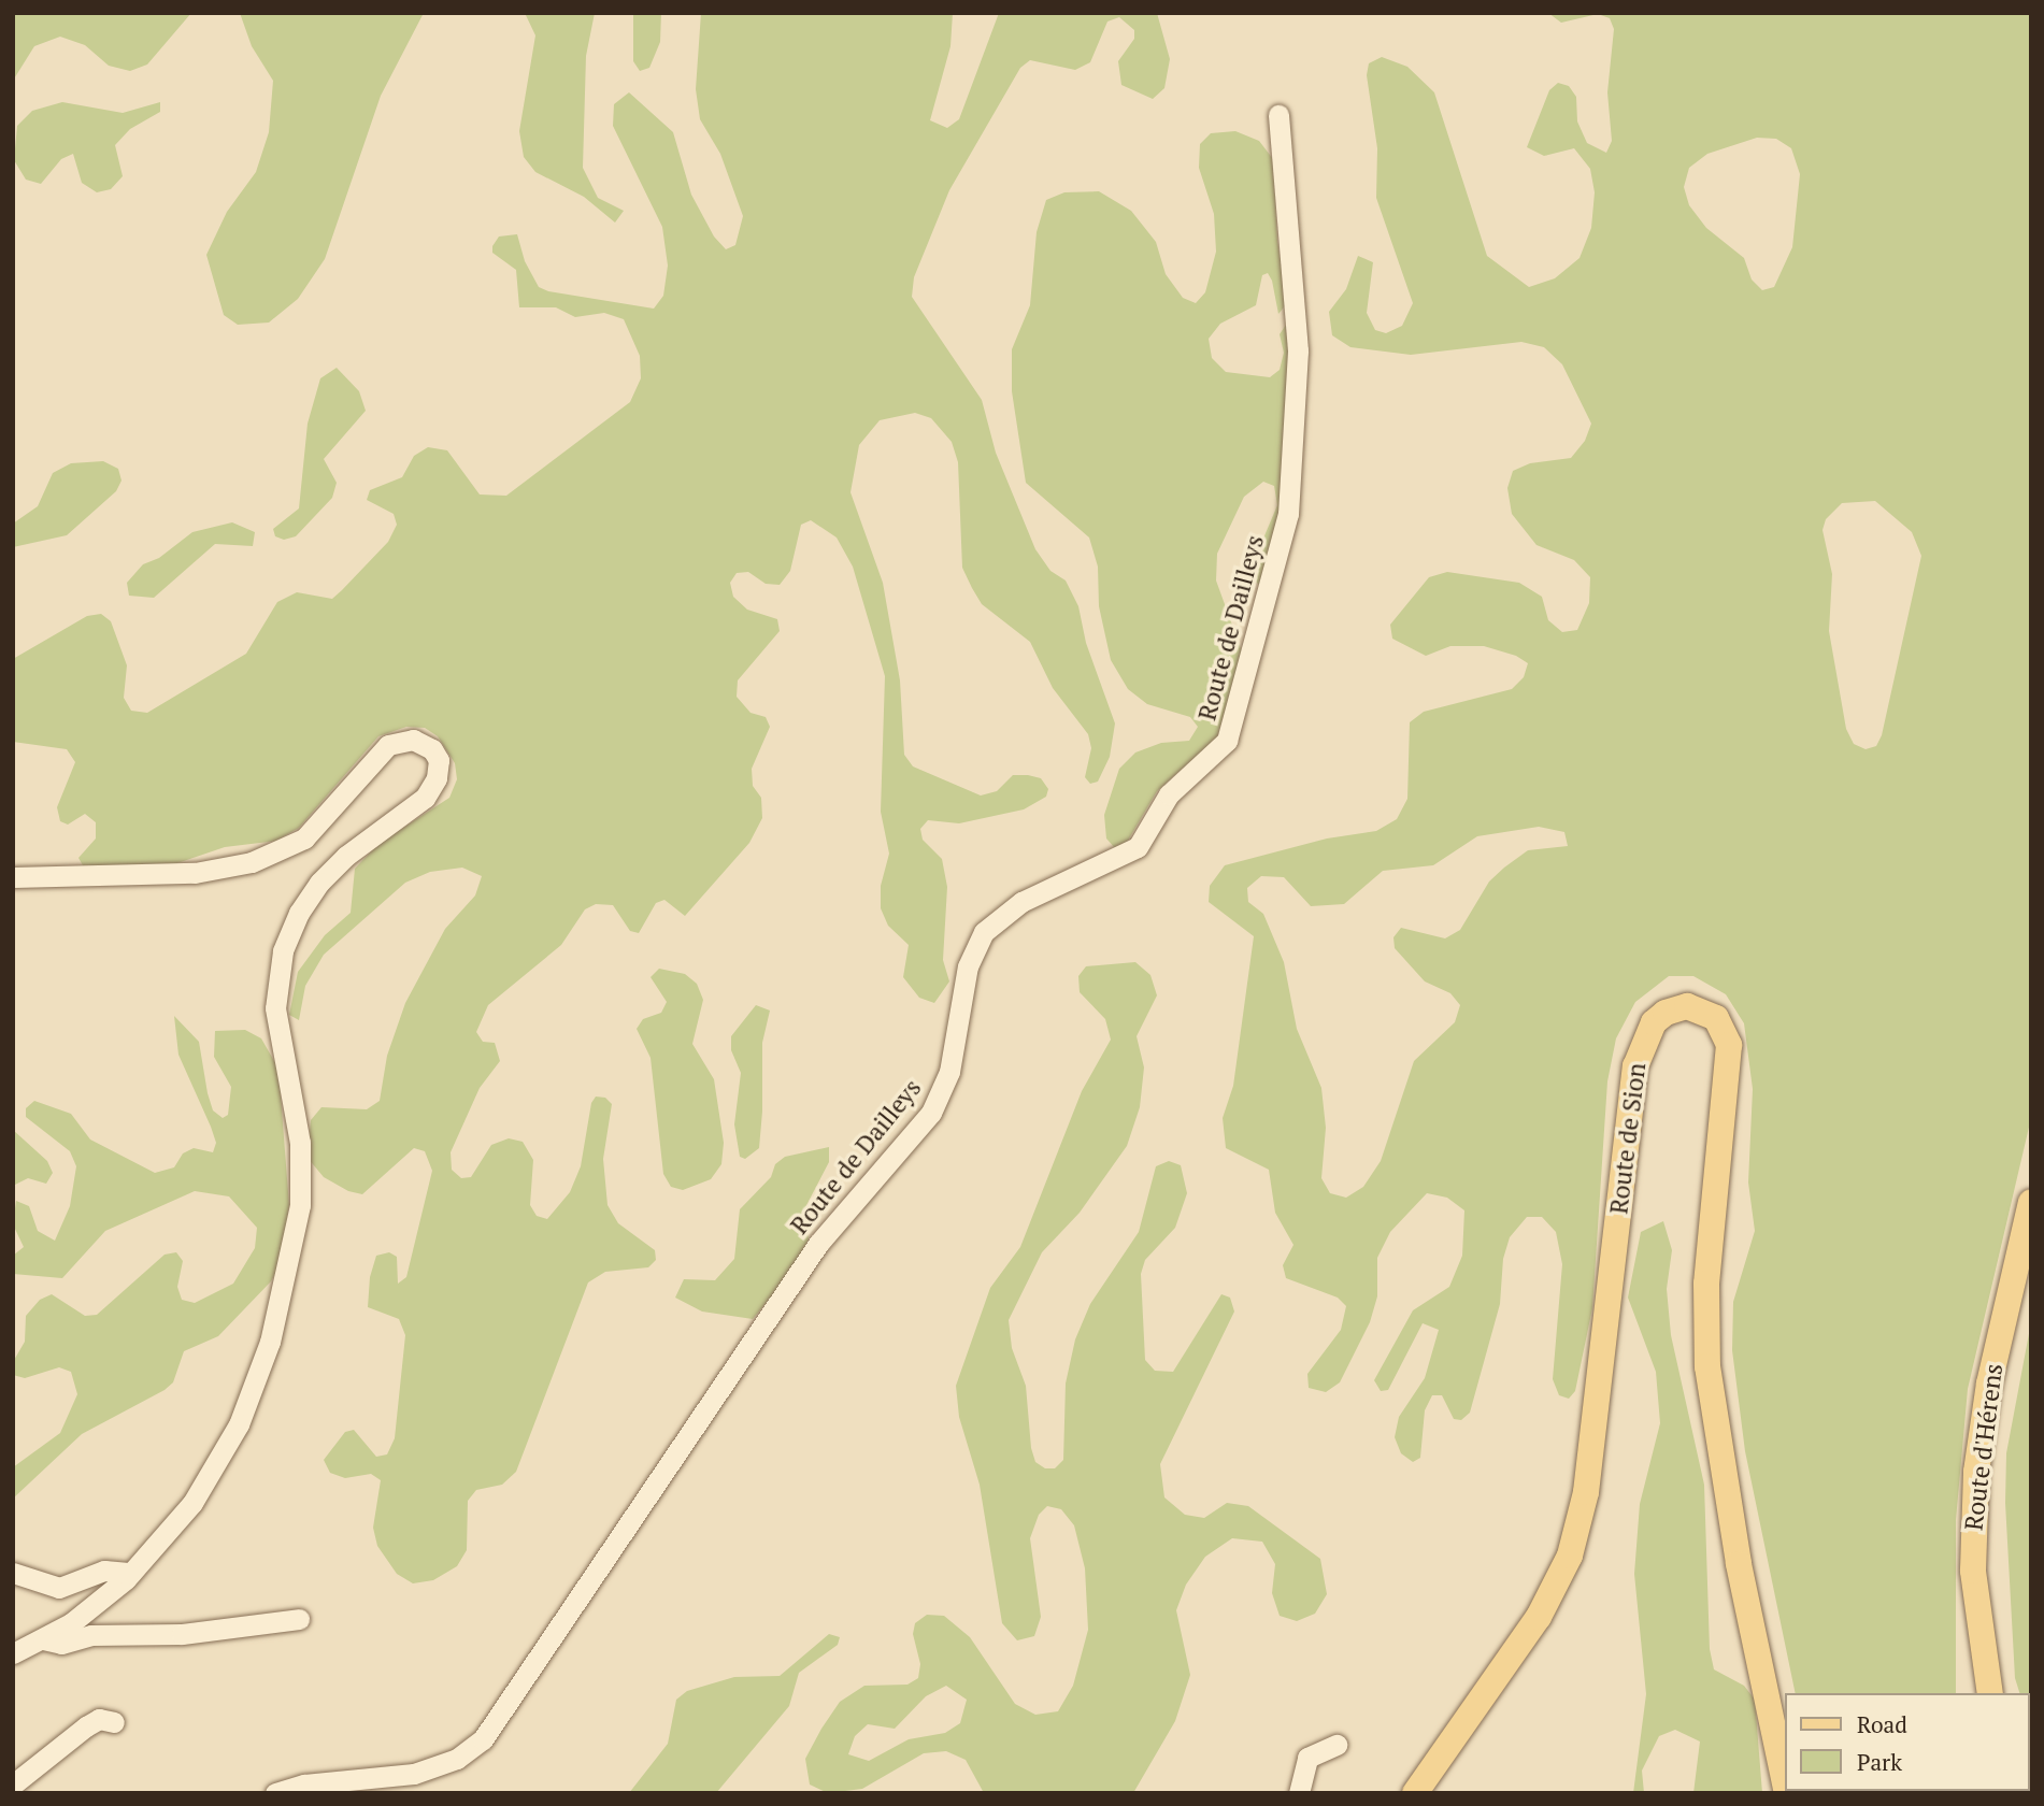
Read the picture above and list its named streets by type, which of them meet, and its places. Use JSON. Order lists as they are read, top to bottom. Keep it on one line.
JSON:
{"streets":{"main road":["Route de Sion","Route d'Hérens"],"street":["Route de Dailleys"]},"legend":["Road","Park"]}
